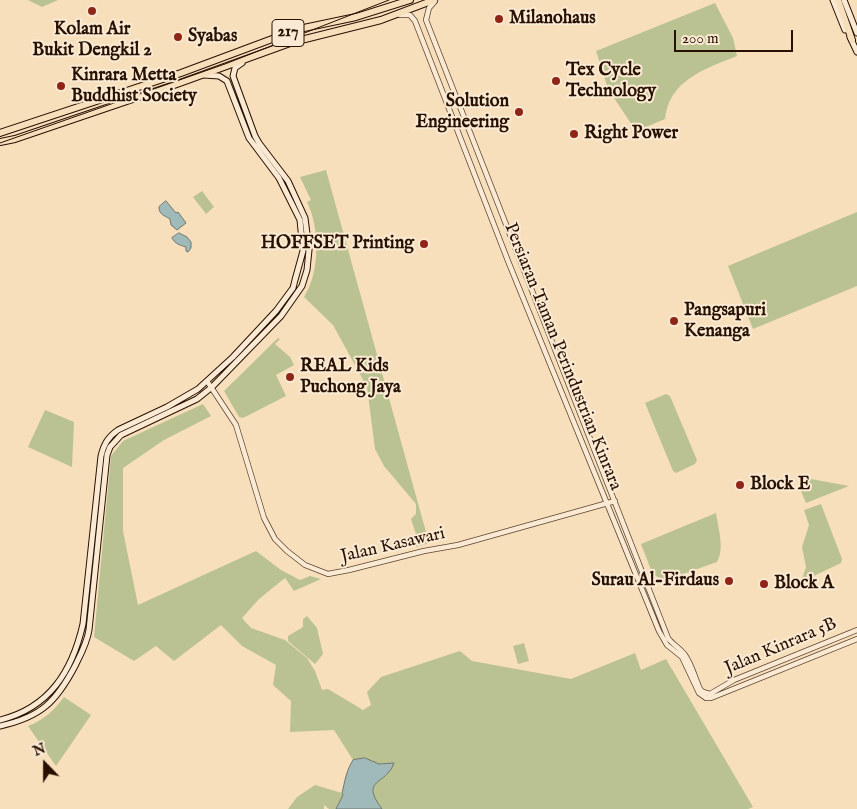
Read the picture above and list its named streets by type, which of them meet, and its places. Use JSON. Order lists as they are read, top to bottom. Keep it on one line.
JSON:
{"streets":{"highway":["217"],"street":["Persiaran Taman Perindustrian Kinrara","Jalan Kasawari","Jalan Kinrara 5B"]},"crossings":[["217","Persiaran Taman Perindustrian Kinrara"],["Persiaran Taman Perindustrian Kinrara","Jalan Kasawari"],["Persiaran Taman Perindustrian Kinrara","Jalan Kinrara 5B"]],"places":["Kolam Air Bukit Dengkil 2","Milanohaus","Syabas","Tex Cycle Technology","Kinrara Metta Buddhist Society","Solution Engineering","Right Power","HOFFSET Printing","Pangsapuri Kenanga","REAL Kids Puchong Jaya","Block E","Surau Al-Firdaus","Block A"],"scale_bar":"200 m","north":"top"}
